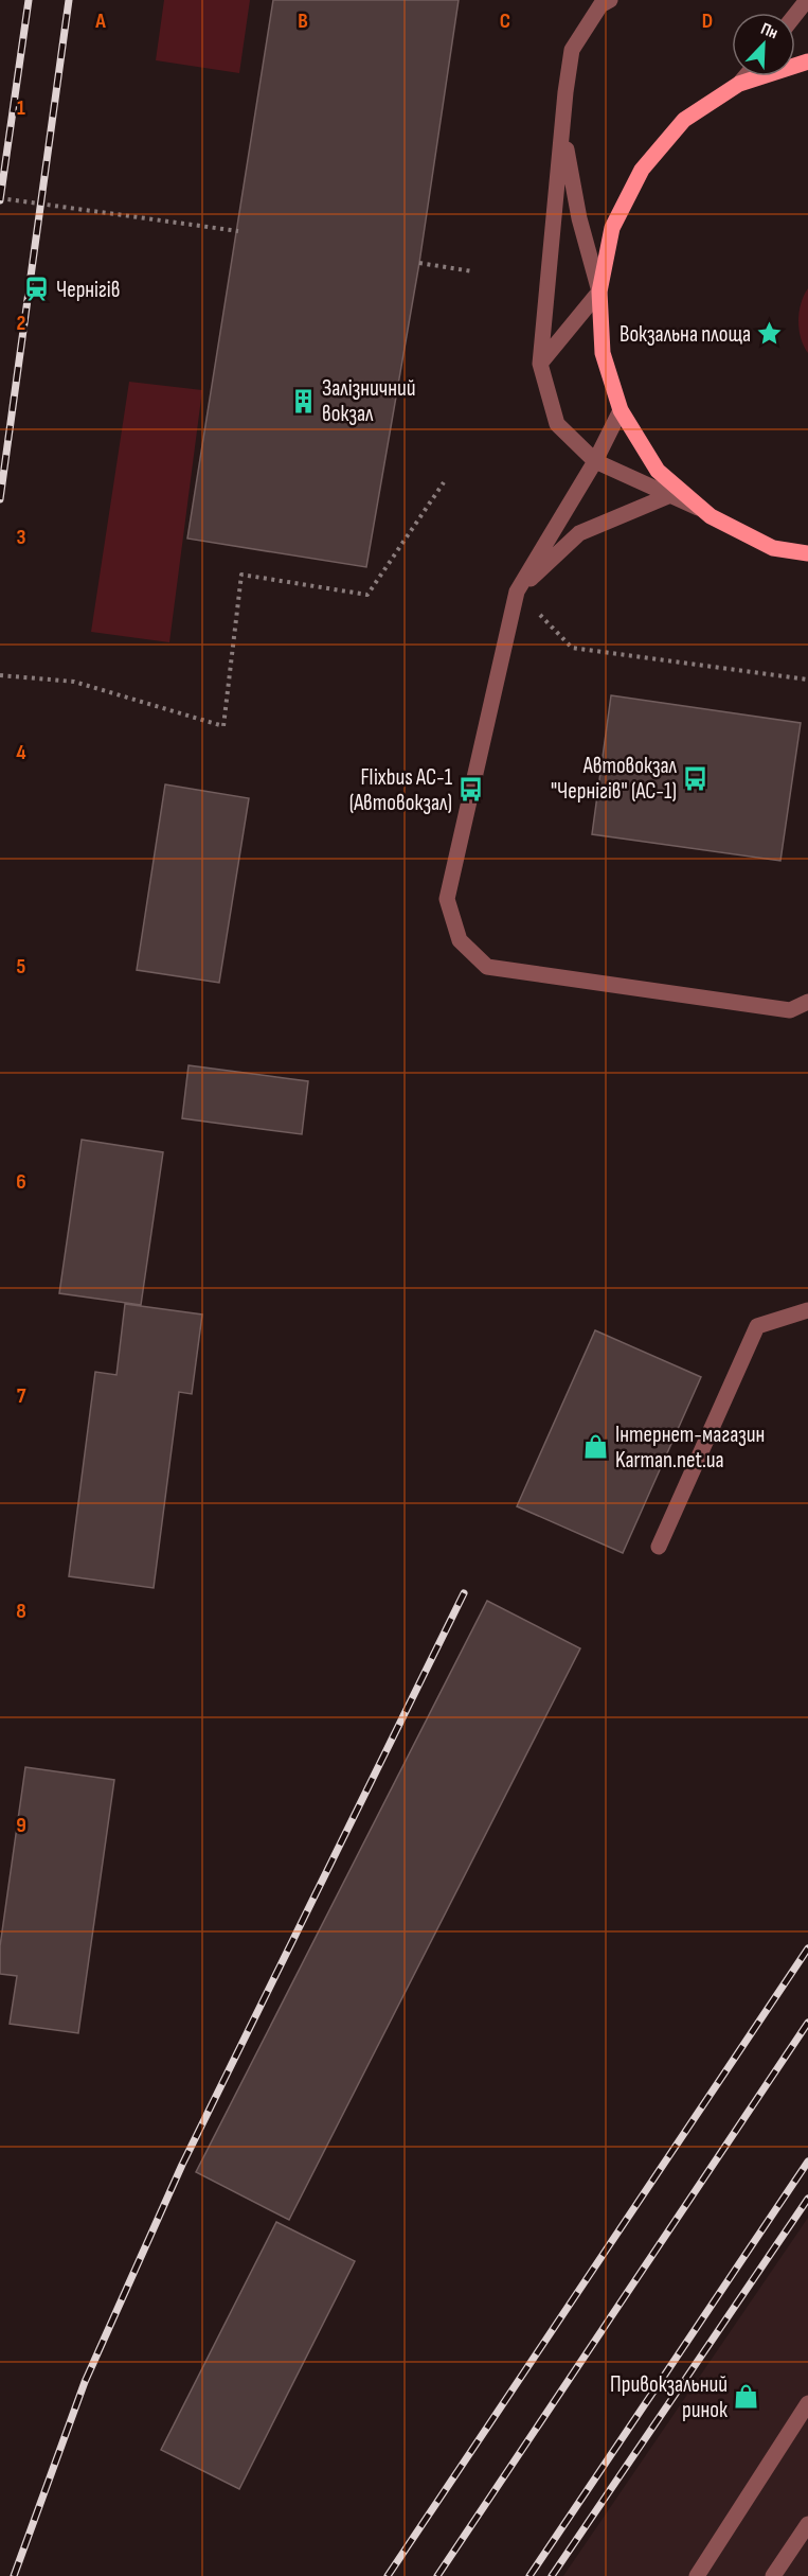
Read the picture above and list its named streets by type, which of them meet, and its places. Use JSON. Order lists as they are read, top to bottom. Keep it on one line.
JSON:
{"places":{"station":["Чернігів"],"place":["Вокзальна площа"],"building":["Залізничний вокзал"],"bus stop":["Автовокзал \"Чернігів\" (АС-1)","Flixbus АС-1 (Автовокзал)"],"shop":["Інтернет-магазин Karman.net.ua","Привокзальний ринок"]},"north":"top right","grid":{"columns":["A","B","C","D"],"rows":["1","2","3","4","5","6","7","8","9"]}}
